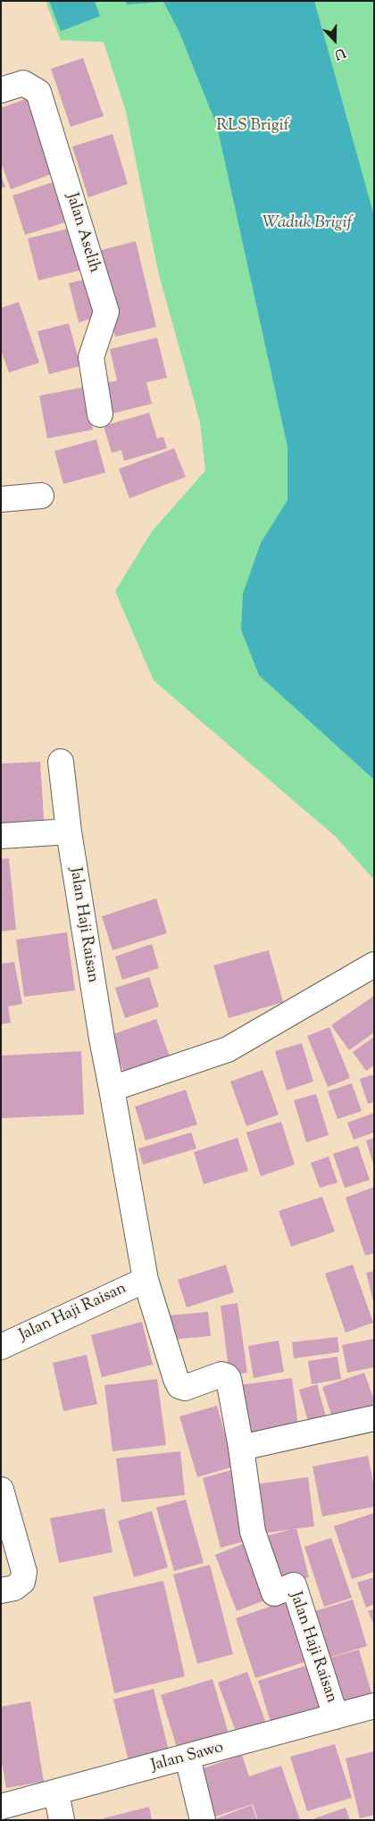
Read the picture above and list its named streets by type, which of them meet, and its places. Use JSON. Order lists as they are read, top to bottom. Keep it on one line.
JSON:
{"streets":{"street":["Jalan Aselih","Jalan Haji Raisan","Jalan Sawo"]},"crossings":[["Jalan Haji Raisan","Jalan Sawo"]],"water":["Waduk Brigif"],"parks":["RLS Brigif"],"north":"bottom"}
